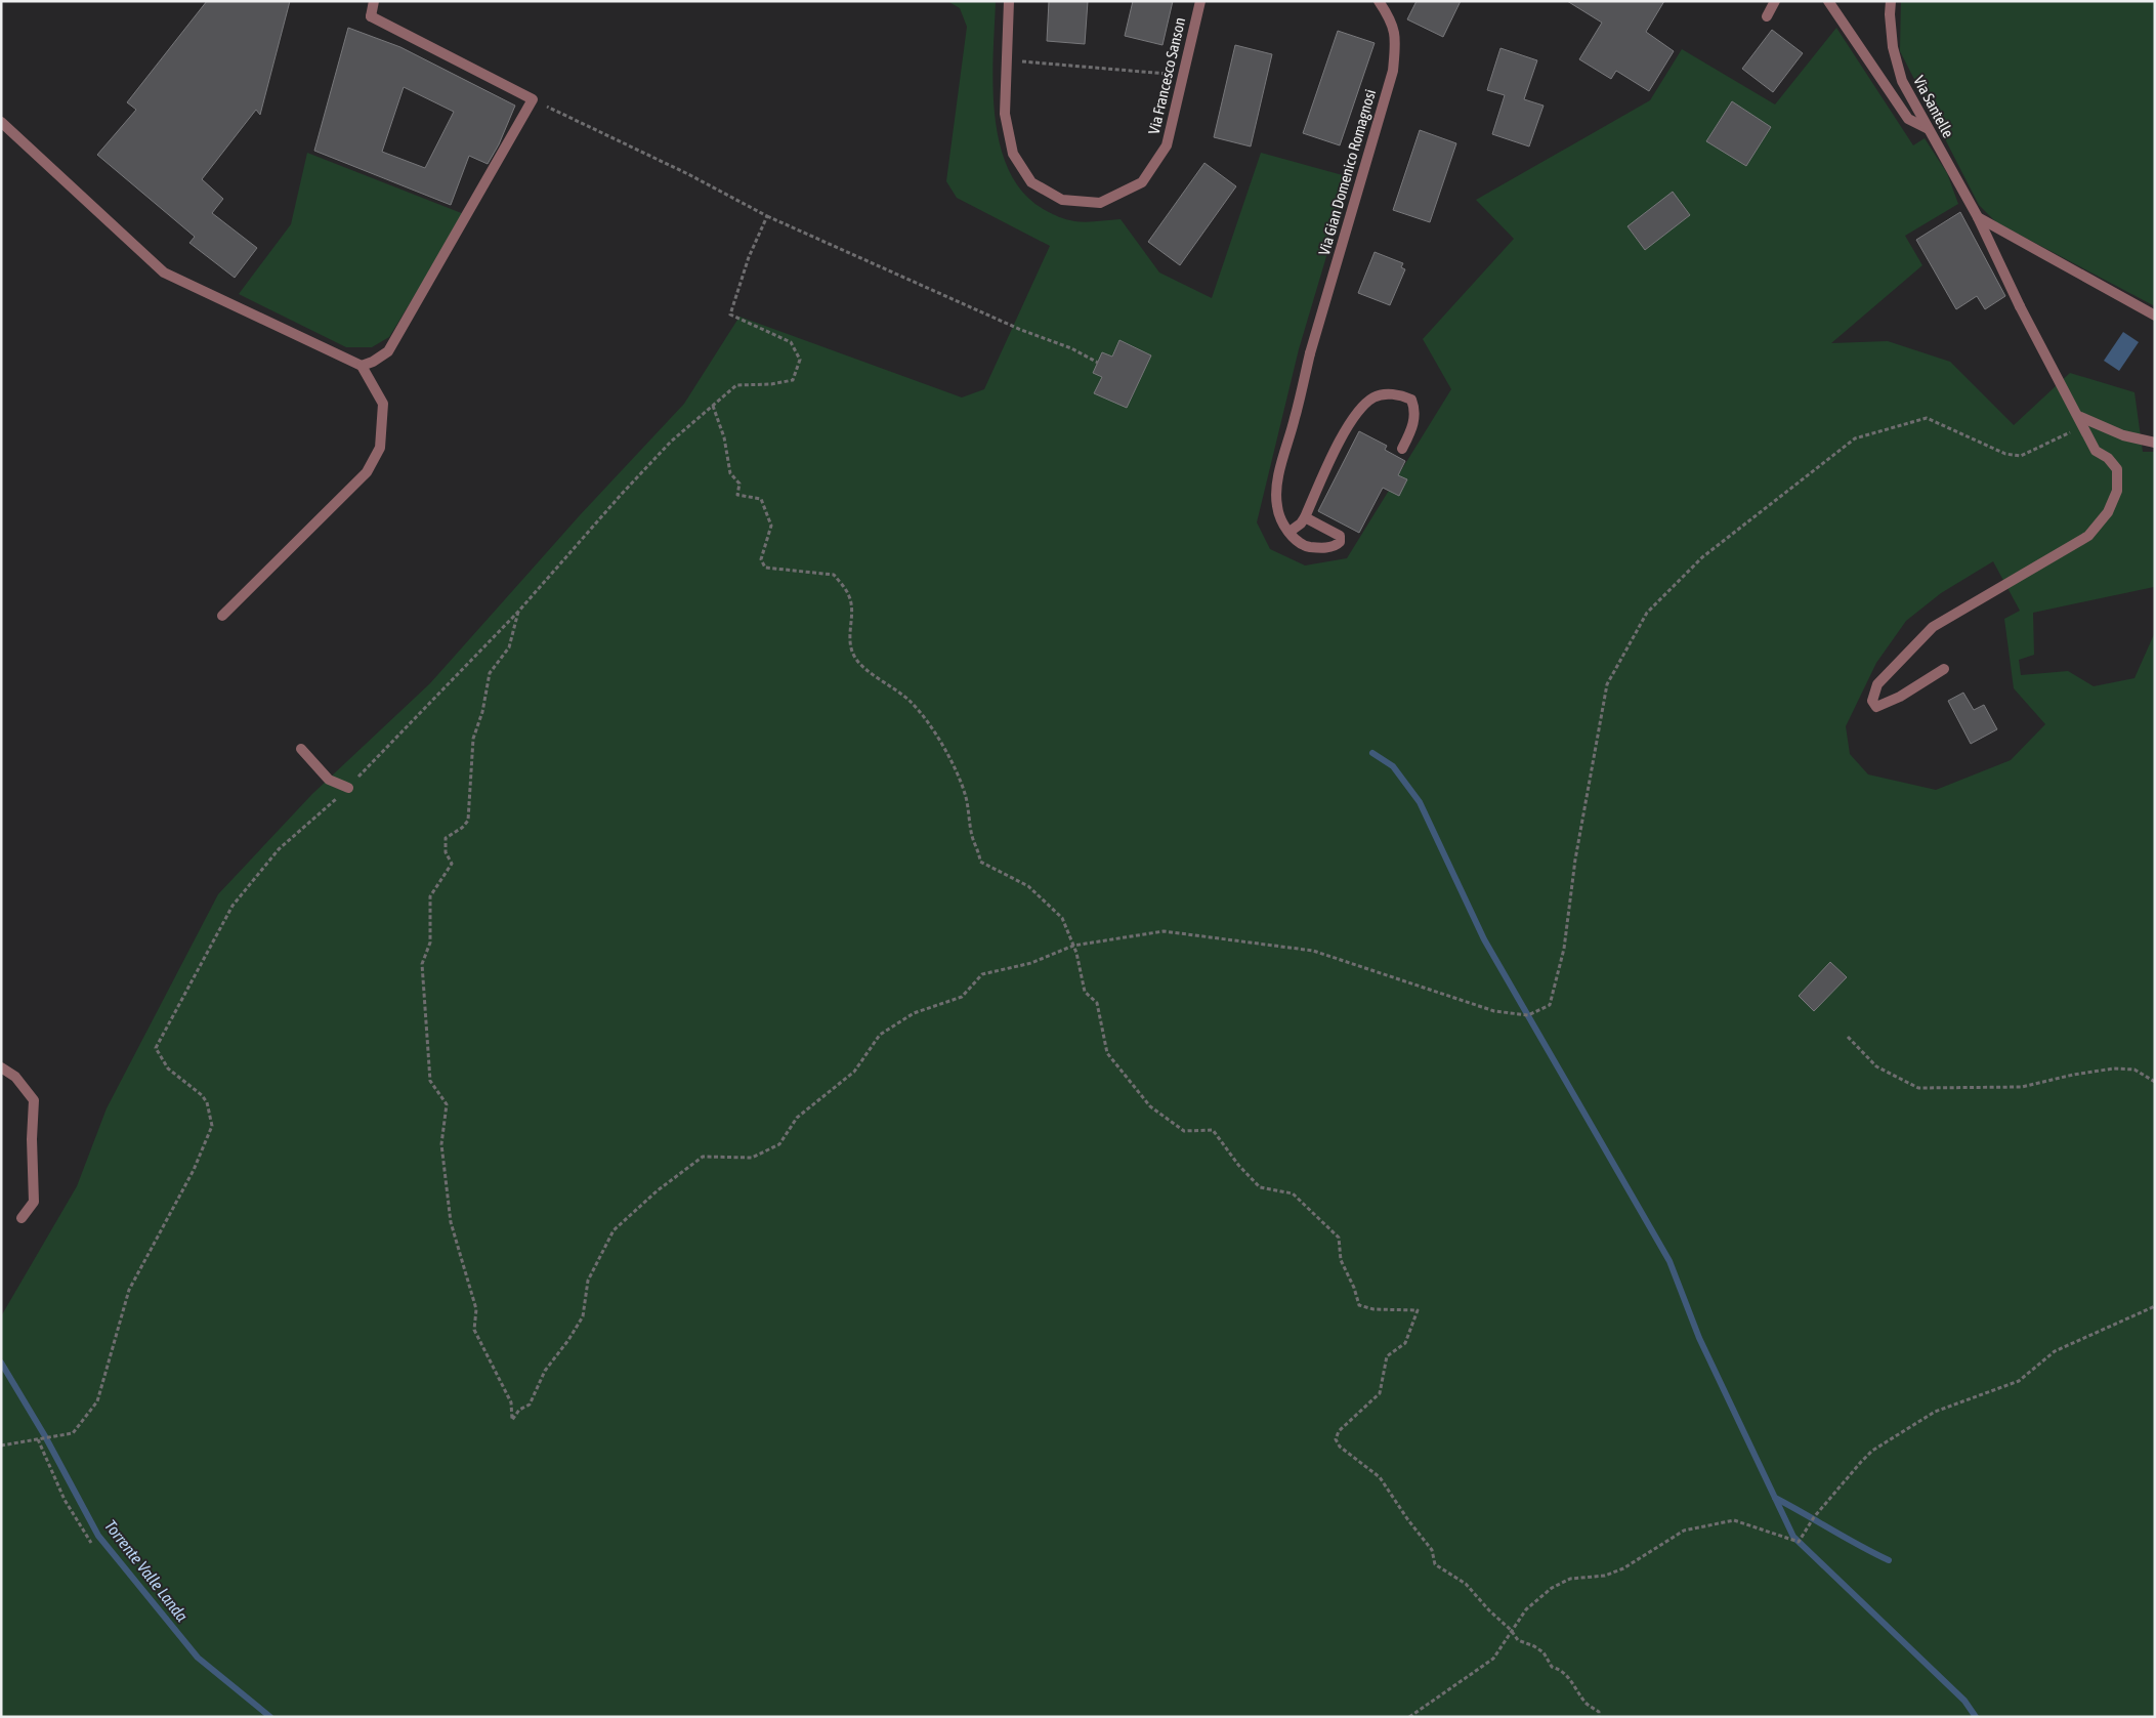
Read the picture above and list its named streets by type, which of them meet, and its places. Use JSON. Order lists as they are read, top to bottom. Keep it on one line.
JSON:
{"streets":{"street":["Via Francesco Sanson","Via Santelle","Via Gian Domenico Romagnosi"]},"water":["Torrente Valle Landa"]}
